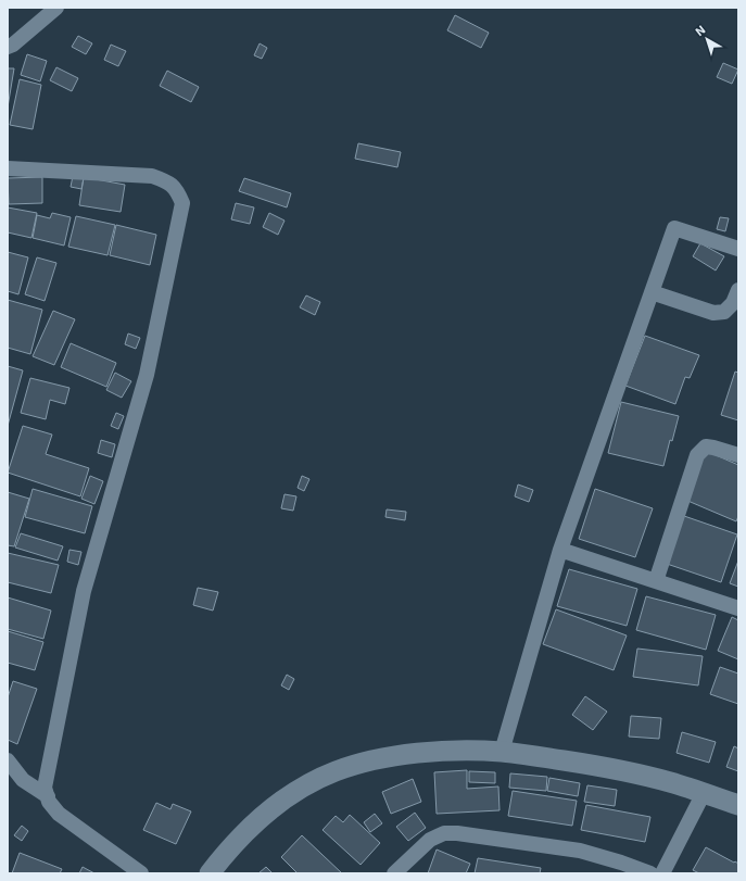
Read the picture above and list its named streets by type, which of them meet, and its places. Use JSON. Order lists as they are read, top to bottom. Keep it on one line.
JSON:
{"north":"top left"}
